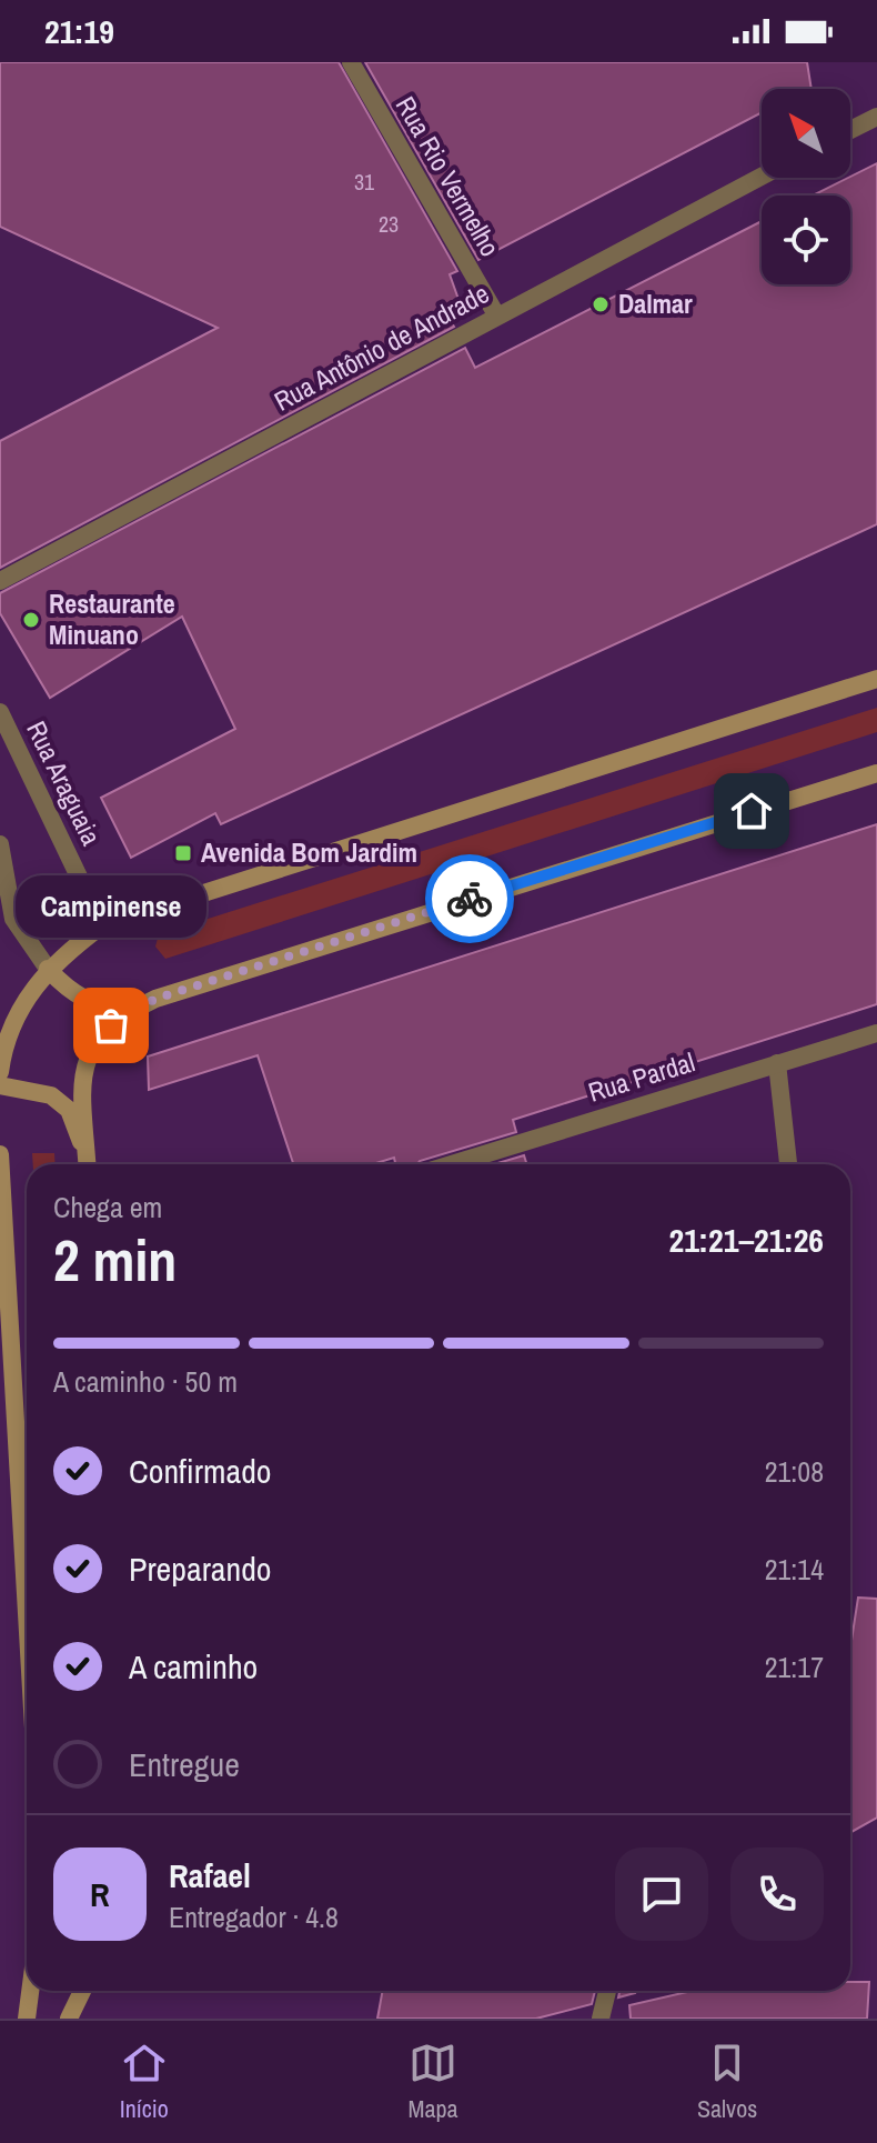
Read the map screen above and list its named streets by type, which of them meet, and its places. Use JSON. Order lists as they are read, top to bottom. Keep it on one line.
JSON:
{"streets":{"street":["Rua Rio Vermelho","Rua Antônio de Andrade","Rua Araguaia","Rua Pardal"]},"crossings":[["Rua Rio Vermelho","Rua Antônio de Andrade"]],"places":{"other":["Dalmar","Restaurante Minuano","Campinense"],"transit":["Avenida Bom Jardim"]},"house_numbers":["31","23"],"north":"top left","page":{"status":"21:19","bubble":"Campinense","heading":["2 min","Chega em","21:21–21:26"],"panel":["Rafael","Entregador · 4.8"],"bar":"A caminho · 50 m","list":[["Confirmado","21:08"],["Preparando","21:14"],["A caminho","21:17"],"Entregue"],"round":"R","tabs":["Início","Mapa","Salvos"]}}
